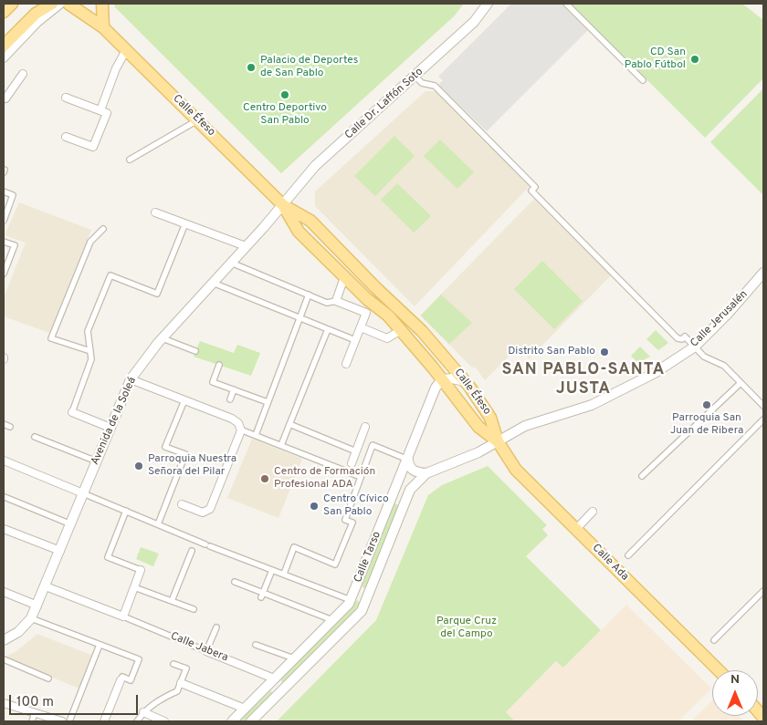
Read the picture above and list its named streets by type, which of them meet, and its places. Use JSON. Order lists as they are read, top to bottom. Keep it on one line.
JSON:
{"streets":{"main road":["Calle Éfeso","Calle Ada"],"street":["Calle Dr. Laffón Soto","Calle Jerusalén","Avenida de la Soleá","Calle Tarso","Calle Jabera"]},"crossings":[["Calle Dr. Laffón Soto","Calle Éfeso"],["Calle Dr. Laffón Soto","Avenida de la Soleá"],["Calle Éfeso","Calle Jerusalén"],["Calle Éfeso","Avenida de la Soleá"],["Calle Éfeso","Calle Tarso"],["Calle Éfeso","Calle Ada"],["Calle Jerusalén","Calle Tarso"],["Calle Jerusalén","Calle Ada"],["Avenida de la Soleá","Calle Jabera"],["Calle Tarso","Calle Ada"],["Calle Tarso","Calle Jabera"]],"districts":["SAN PABLO-SANTA JUSTA"],"parks":["Parque Cruz del Campo"],"places":["CD San Pablo Fútbol","Palacio de Deportes de San Pablo","Centro Deportivo San Pablo","Distrito San Pablo","Parroquia San Juan de Ribera","Parroquia Nuestra Señora del Pilar","Centro de Formación Profesional ADA","Centro Cívico San Pablo"],"scale_bar":"100 m","north":"top"}
